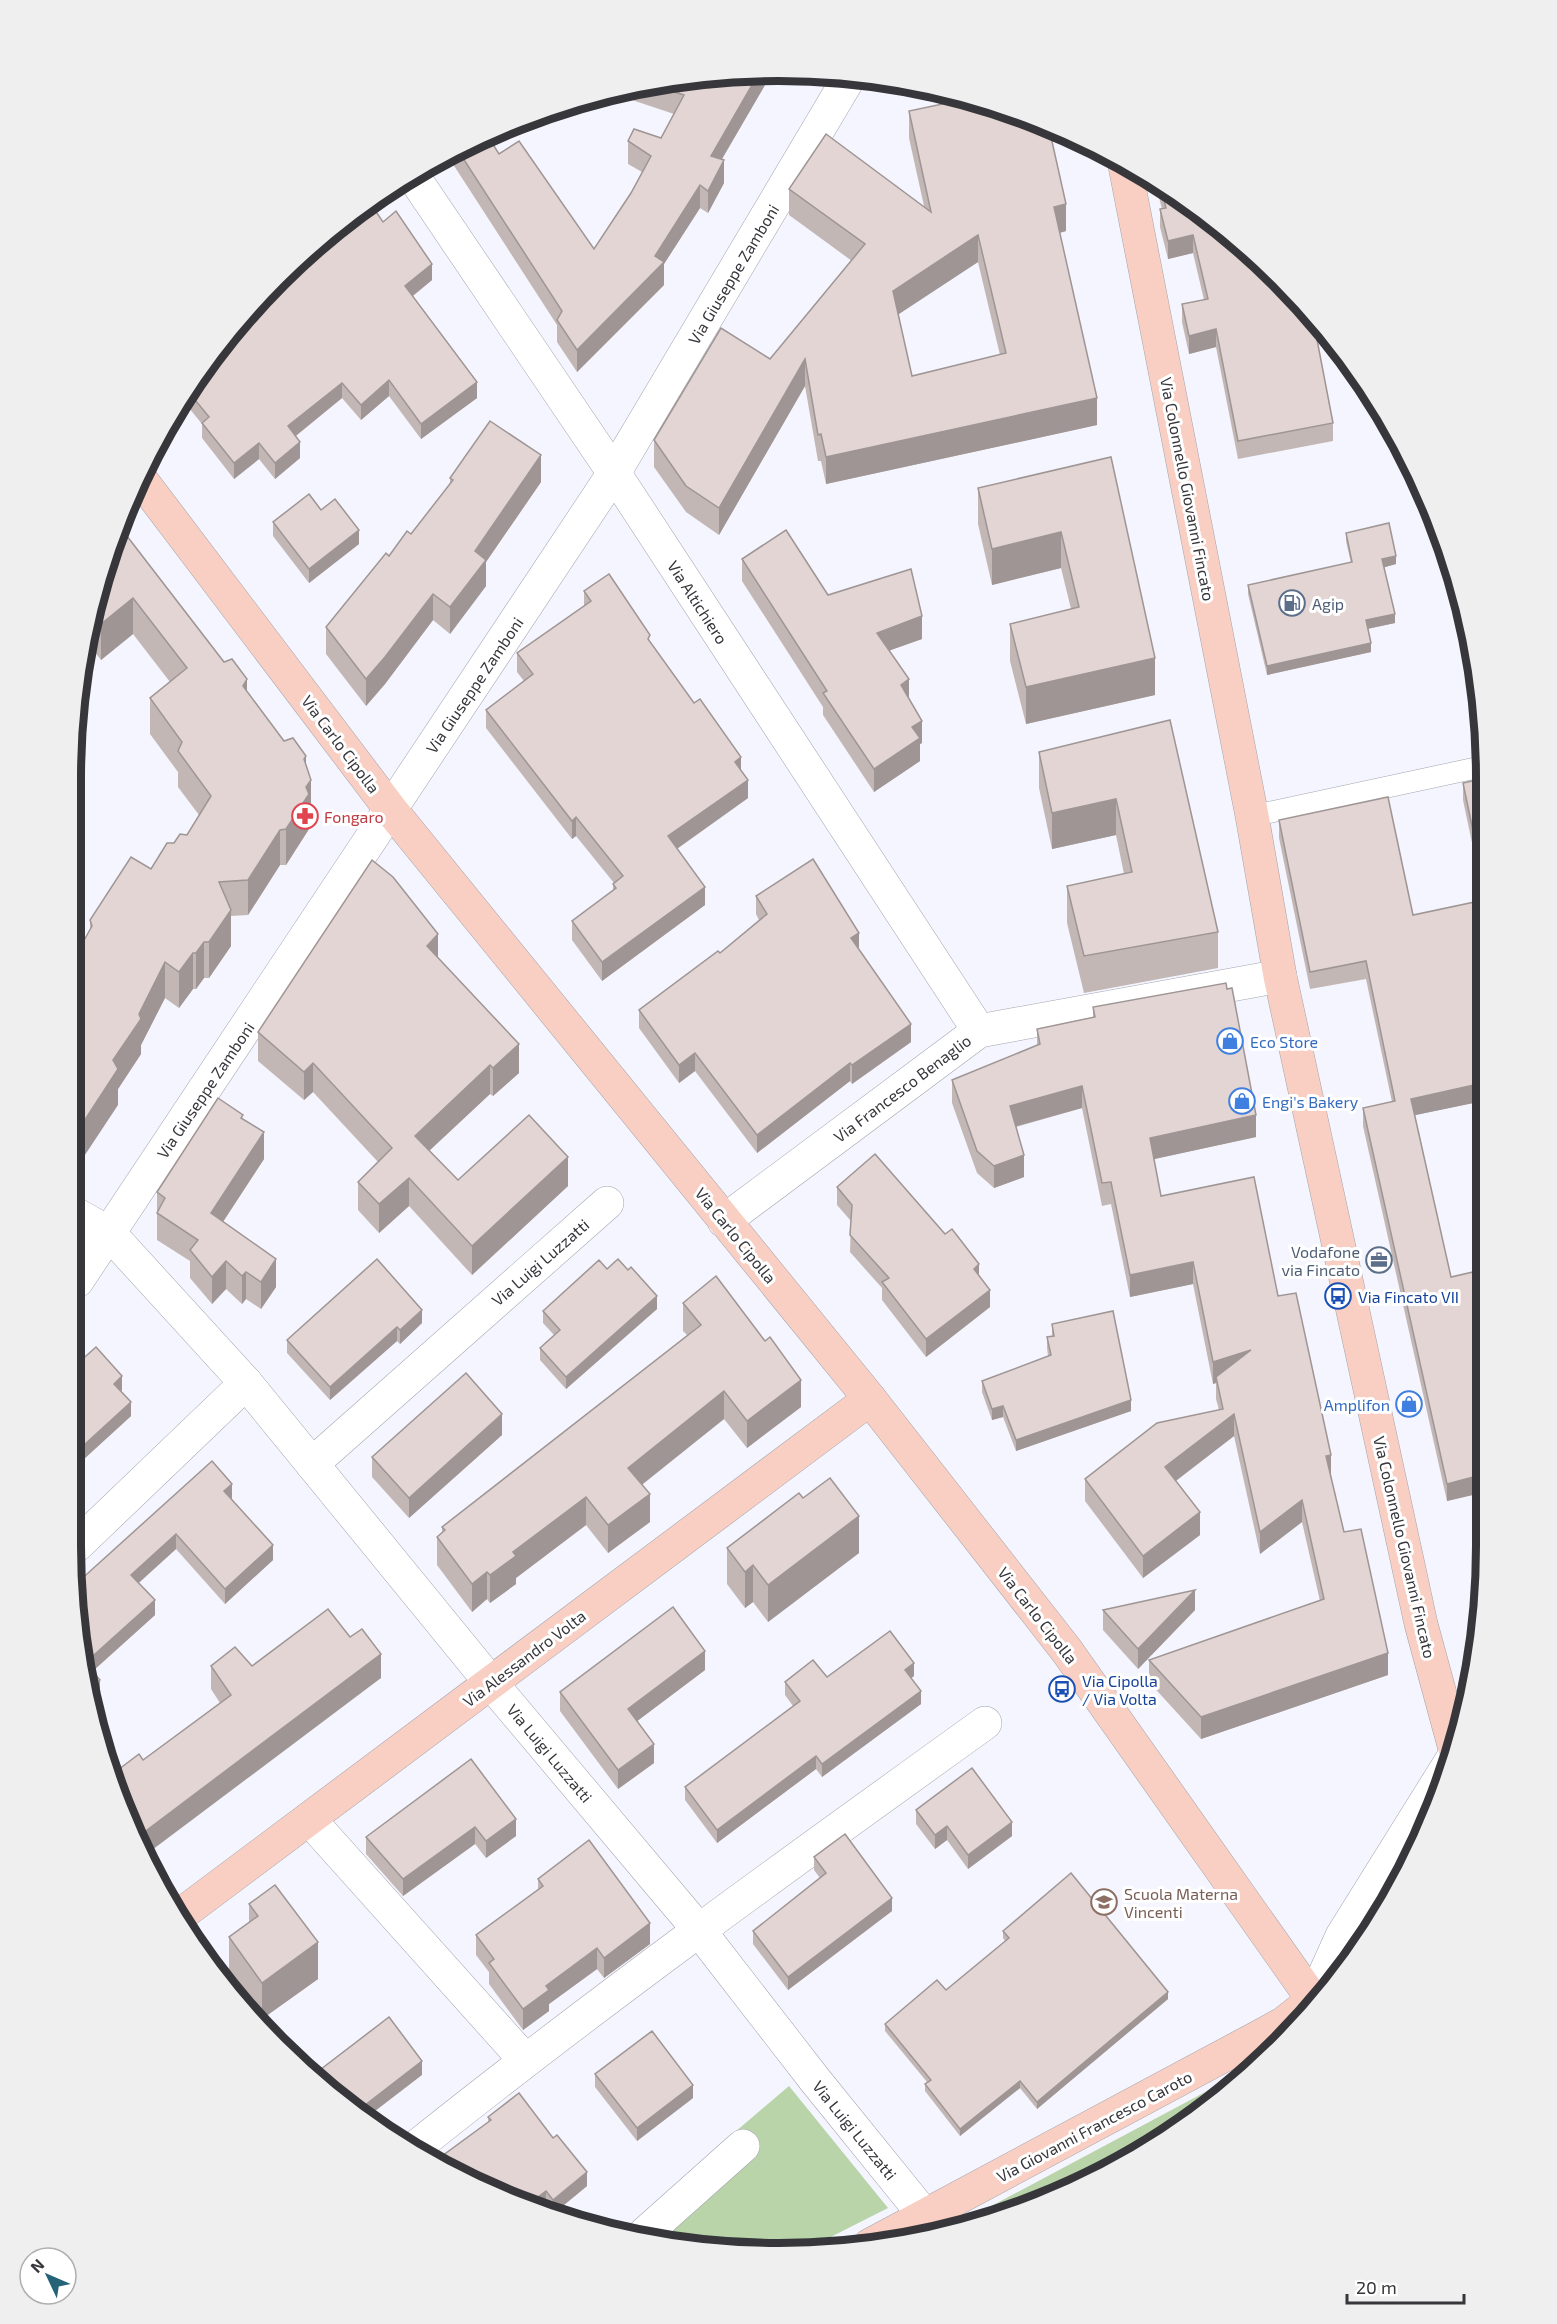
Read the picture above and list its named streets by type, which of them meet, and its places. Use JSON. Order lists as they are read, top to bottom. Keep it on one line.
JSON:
{"streets":{"street":["Via Giuseppe Zamboni","Via Colonnello Giovanni Fincato","Via Altichiero","Via Carlo Cipolla","Via Francesco Benaglio","Via Luigi Luzzatti","Via Alessandro Volta","Via Giovanni Francesco Caroto"]},"crossings":[["Via Giuseppe Zamboni","Via Altichiero"],["Via Giuseppe Zamboni","Via Carlo Cipolla"],["Via Giuseppe Zamboni","Via Luigi Luzzatti"],["Via Colonnello Giovanni Fincato","Via Francesco Benaglio"],["Via Altichiero","Via Francesco Benaglio"],["Via Carlo Cipolla","Via Francesco Benaglio"],["Via Carlo Cipolla","Via Alessandro Volta"],["Via Luigi Luzzatti","Via Alessandro Volta"],["Via Luigi Luzzatti","Via Giovanni Francesco Caroto"]],"places":{"fuel station":["Agip"],"pharmacy":["Fongaro"],"shop":["Eco Store","Engi's Bakery","Amplifon"],"office":["Vodafone via Fincato"],"bus stop":["Via Fincato VII","Via Cipolla / Via Volta"],"school or university":["Scuola Materna Vincenti"]},"scale_bar":"20 m","north":"top left"}
